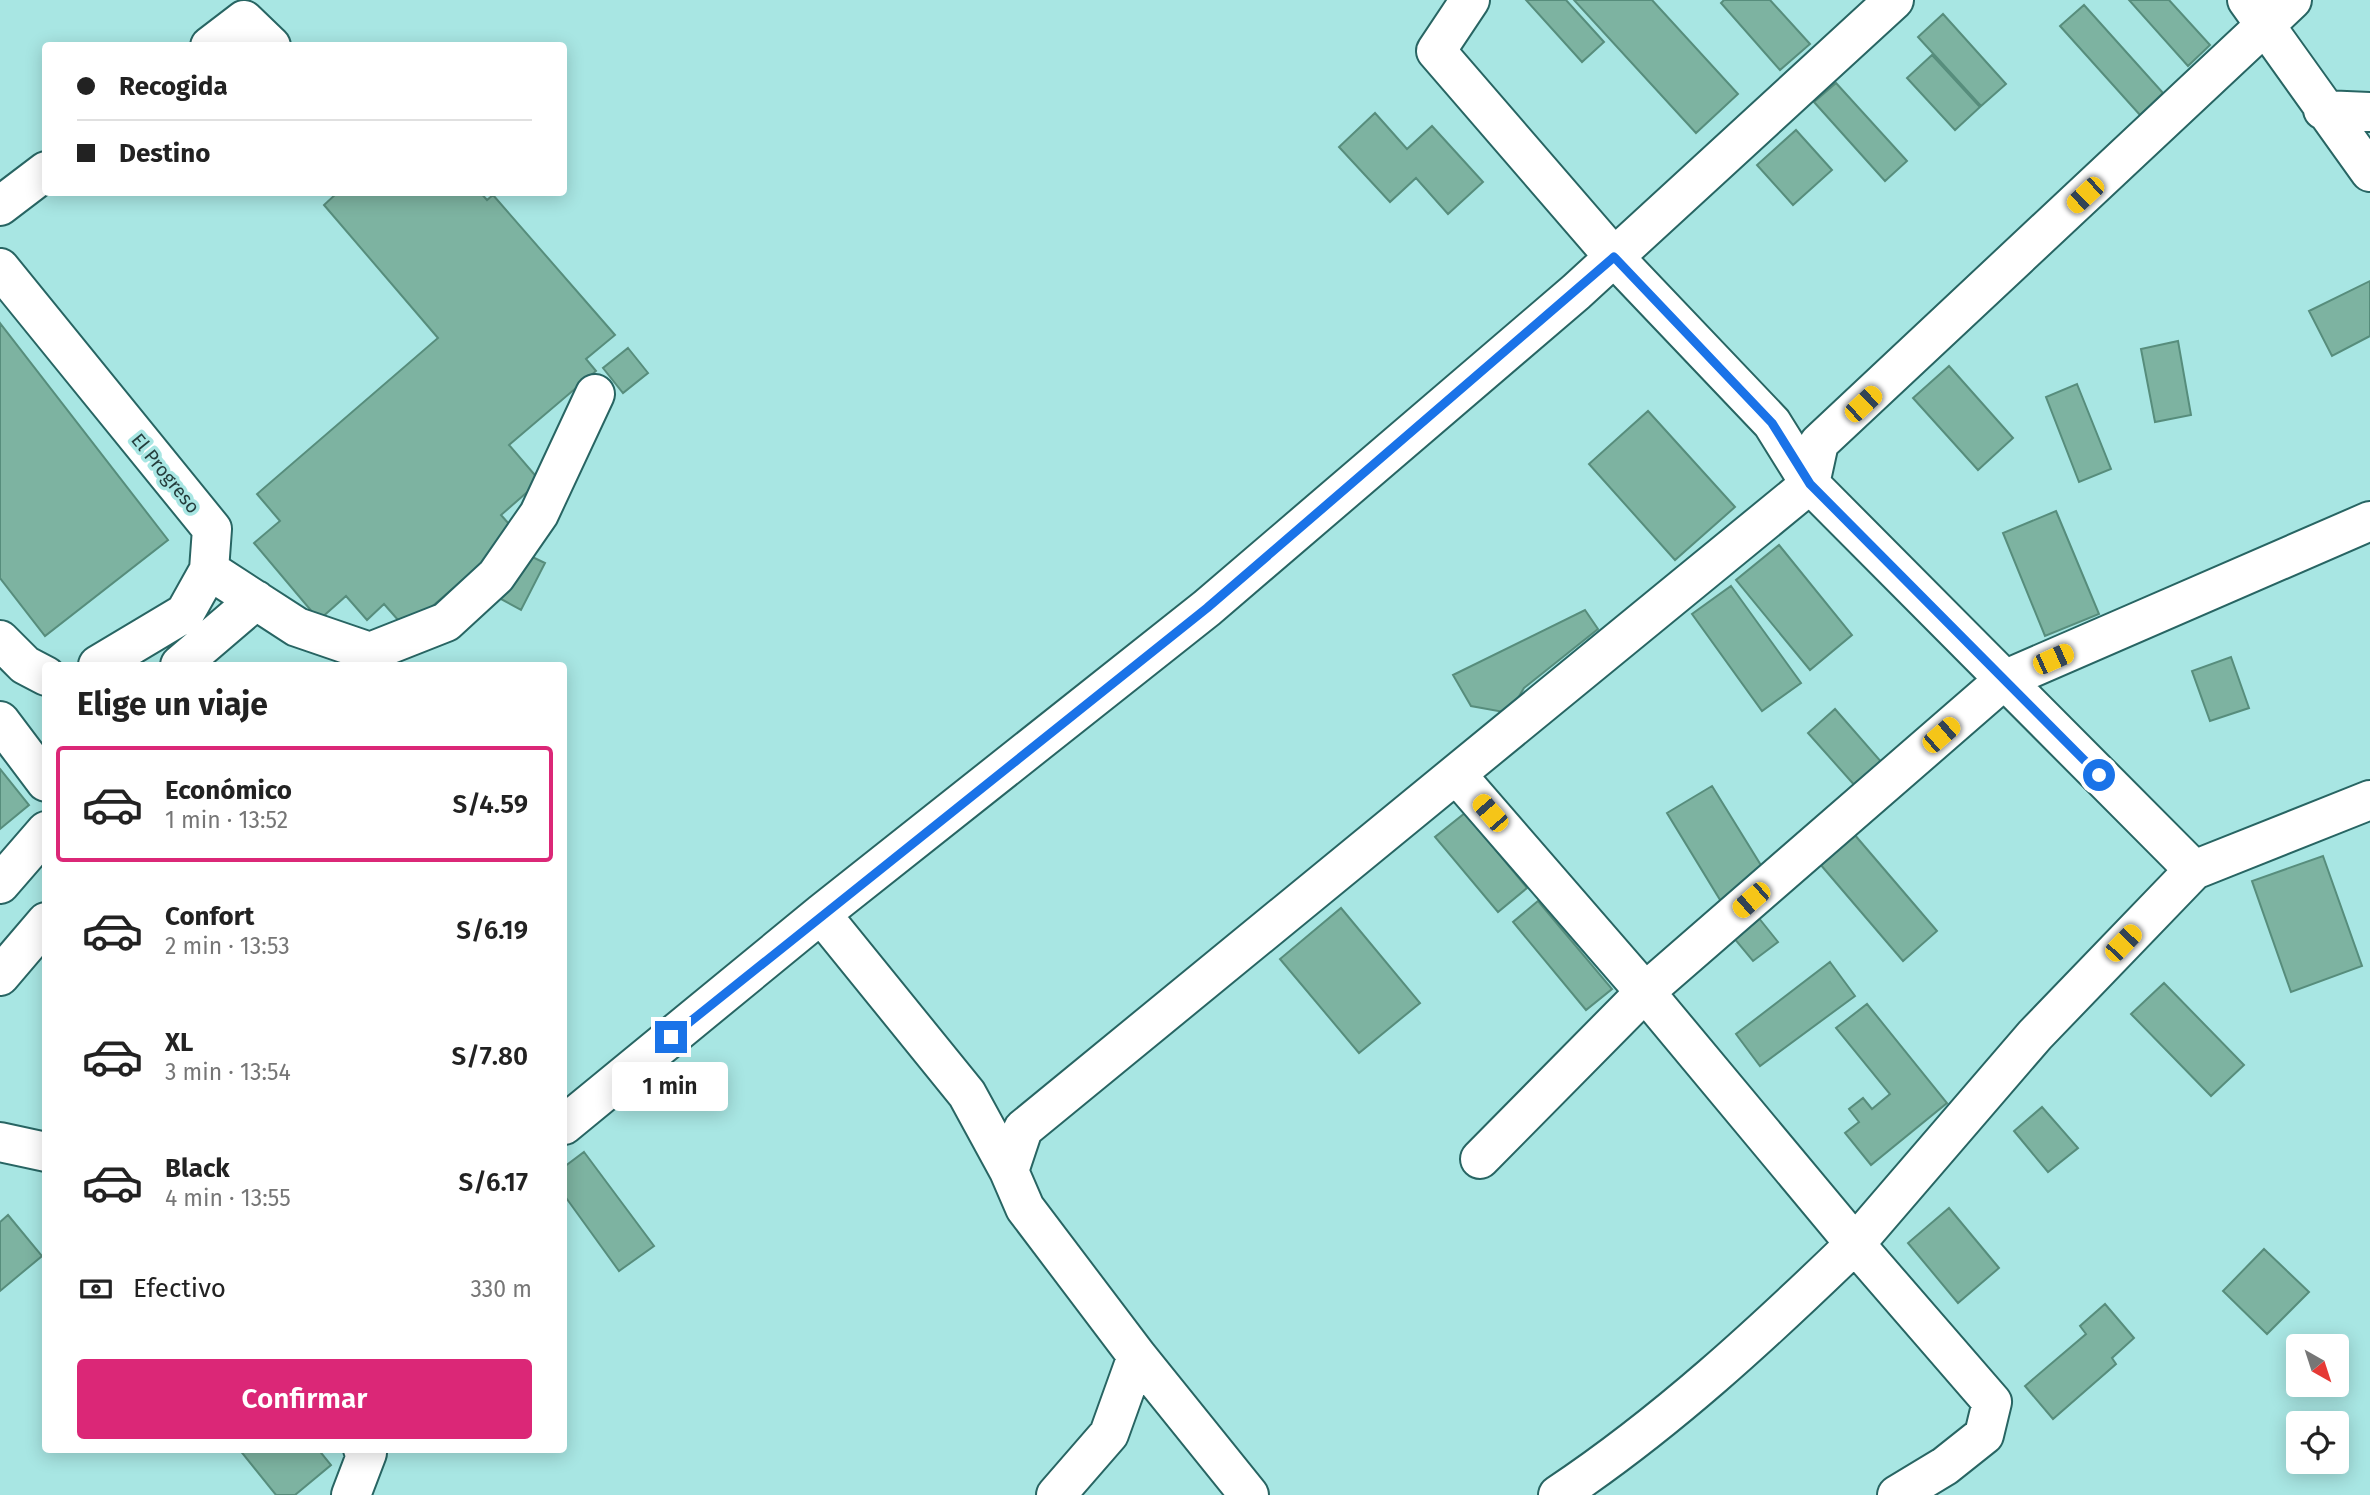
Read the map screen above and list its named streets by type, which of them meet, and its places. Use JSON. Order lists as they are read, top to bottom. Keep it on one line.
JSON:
{"streets":{"street":["El Progreso"]},"north":"bottom right","page":{"banner":["Recogida","Destino"],"heading":"Elige un viaje","list":[{"name":"Económico","note":"1 min · 13:52","value":"S/4.59"},{"name":"Confort","note":"2 min · 13:53","value":"S/6.19"},{"name":"XL","note":"3 min · 13:54","value":"S/7.80"},{"name":"Black","note":"4 min · 13:55","value":"S/6.17"}],"bubble":"1 min","pay":["Efectivo","330 m"],"buttons":"Confirmar"}}
